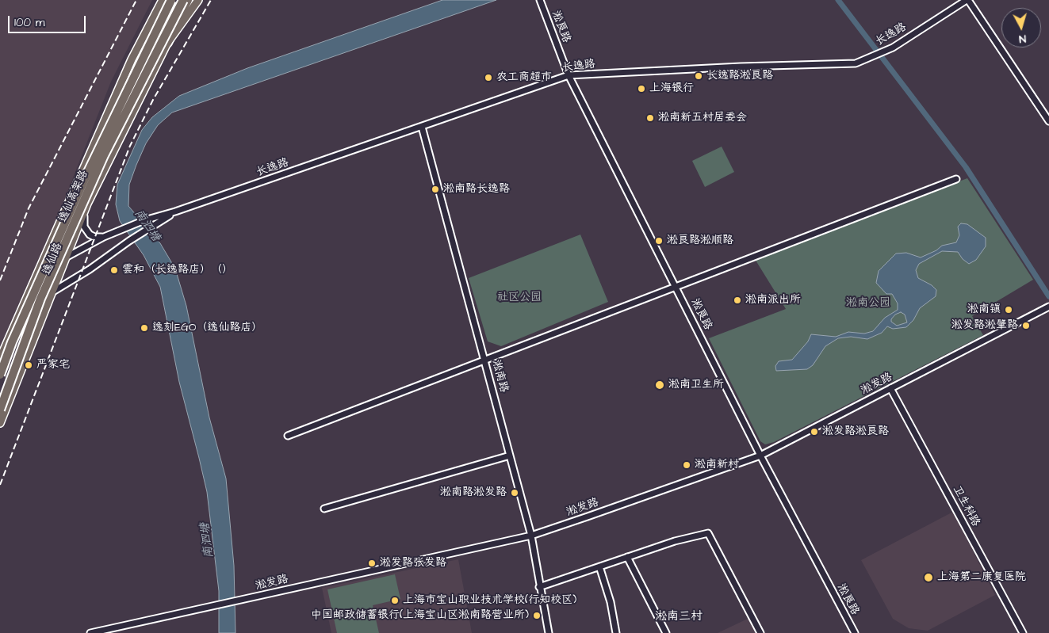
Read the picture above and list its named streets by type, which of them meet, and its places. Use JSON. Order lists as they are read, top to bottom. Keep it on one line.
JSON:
{"streets":{"highway":["逸仙高架路"],"main road":["逸仙路"],"street":["淞良路","长逸路","淞南路","淞发路","卫生科路"]},"crossings":[["淞良路","长逸路"],["淞良路","淞发路"],["长逸路","逸仙路"],["长逸路","淞南路"],["逸仙高架路","逸仙路"],["淞南路","淞发路"],["淞发路","卫生科路"]],"districts":["淞南三村"],"water":["南泗塘"],"parks":["社区公园","淞南公园"],"places":["长逸路淞良路","农工商超市","上海银行","淞南新五村居委会","淞南路长逸路","淞良路淞顺路","雲和（长逸路店）（）","淞南派出所","淞南镇","淞发路淞肇路","逸刻EGO（逸仙路店）","严家宅","淞南卫生所","淞发路淞良路","淞南新村","淞南路淞发路","淞发路张发路","上海第二康复医院","上海市宝山职业技术学校(行知校区)","中国邮政储蓄银行(上海宝山区淞南路营业所)"],"scale_bar":"100 m","north":"bottom"}
